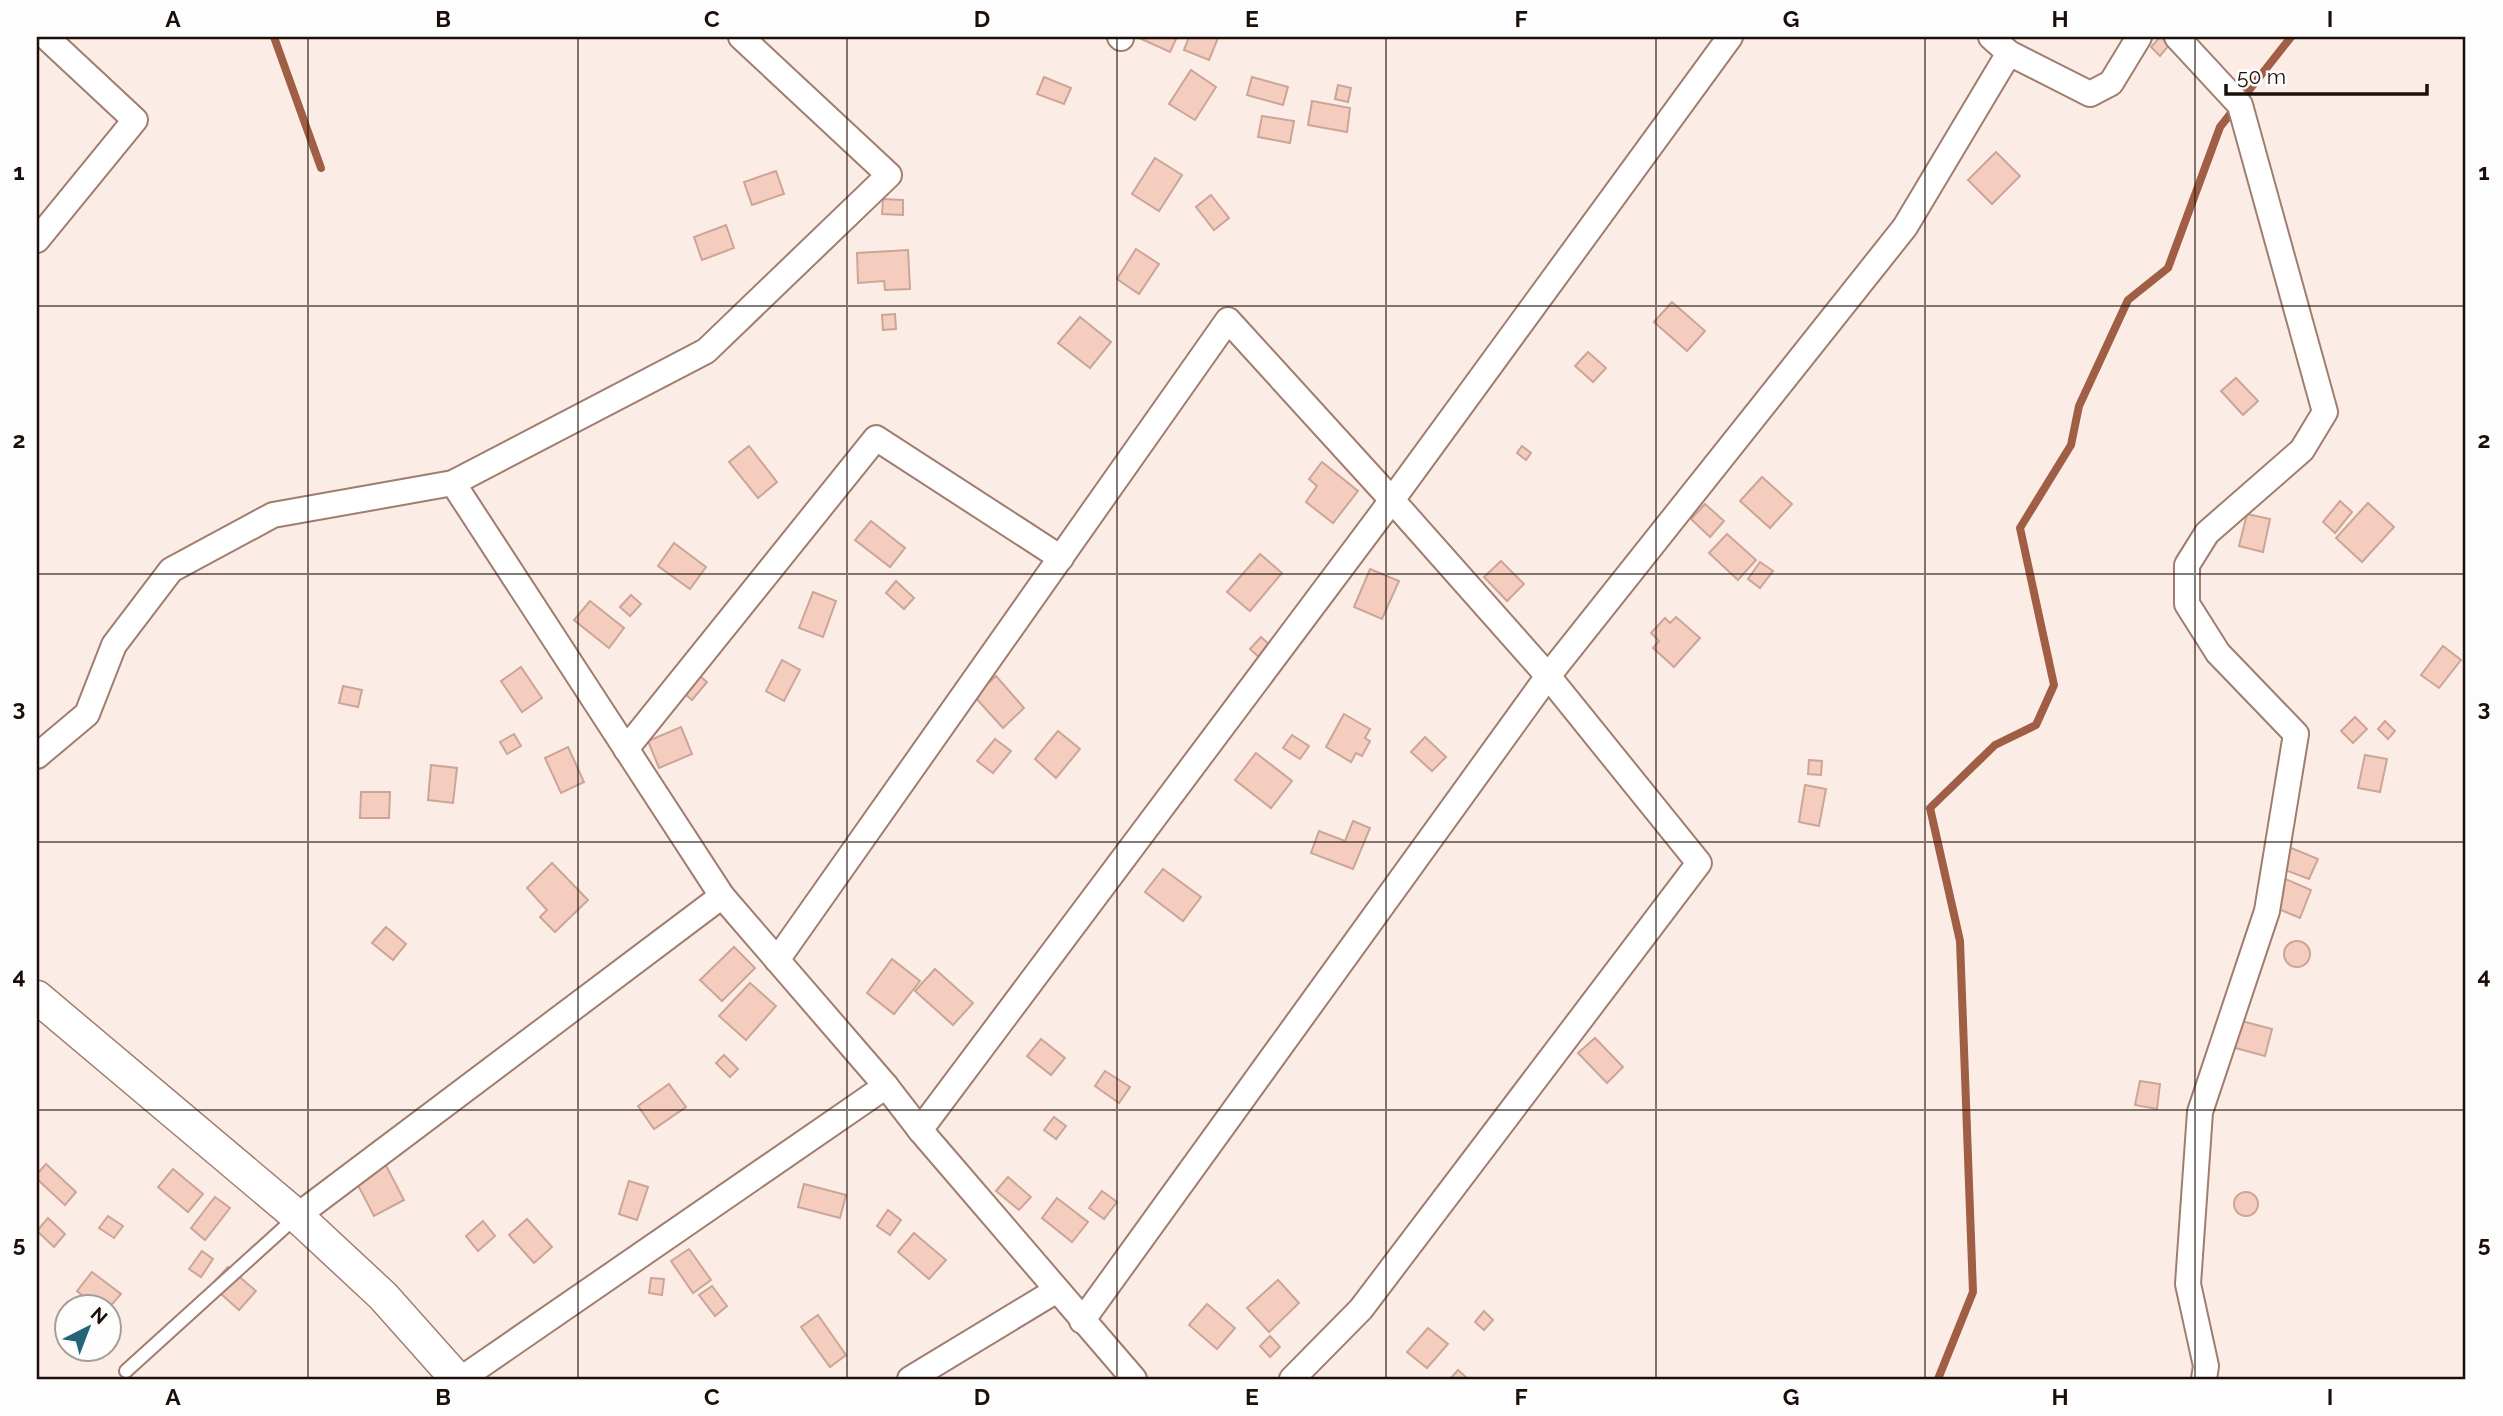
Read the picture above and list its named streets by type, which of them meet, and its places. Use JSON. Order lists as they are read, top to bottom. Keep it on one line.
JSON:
{"scale_bar":"50 m","north":"top right","grid":{"columns":["A","B","C","D","E","F","G","H","I"],"rows":["1","2","3","4","5"]}}
